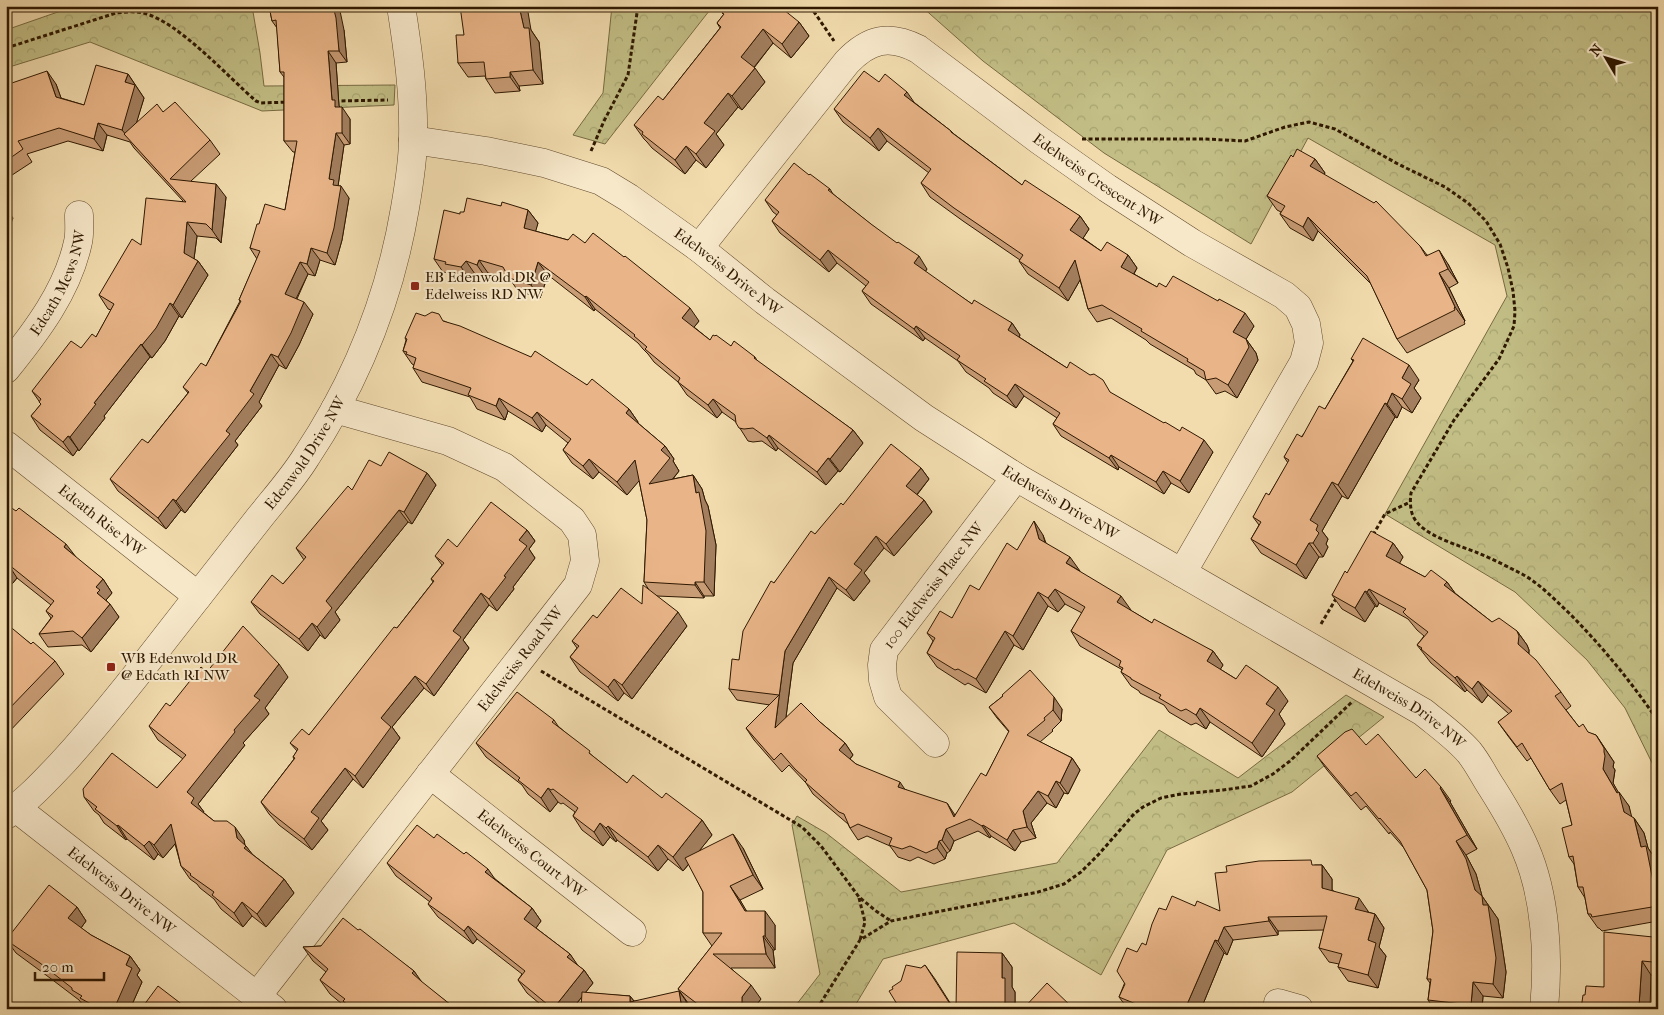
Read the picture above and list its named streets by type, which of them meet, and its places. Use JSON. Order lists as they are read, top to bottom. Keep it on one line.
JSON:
{"streets":{"street":["Edelweiss Crescent NW","Edelweiss Drive NW","Edcath Mews NW","Edenwold Drive NW","Edcath Rise NW","100 Edelweiss Place NW","Edelweiss Road NW","Edelweiss Court NW"]},"crossings":[["Edelweiss Crescent NW","Edelweiss Drive NW"],["Edelweiss Drive NW","Edenwold Drive NW"],["Edelweiss Drive NW","100 Edelweiss Place NW"],["Edelweiss Drive NW","Edelweiss Road NW"],["Edenwold Drive NW","Edcath Rise NW"],["Edenwold Drive NW","Edelweiss Road NW"],["Edelweiss Road NW","Edelweiss Court NW"]],"places":{"transit":["EB Edenwold DR @ Edelweiss RD NW","WB Edenwold DR @ Edcath RI NW"]},"scale_bar":"20 m","north":"top left"}
